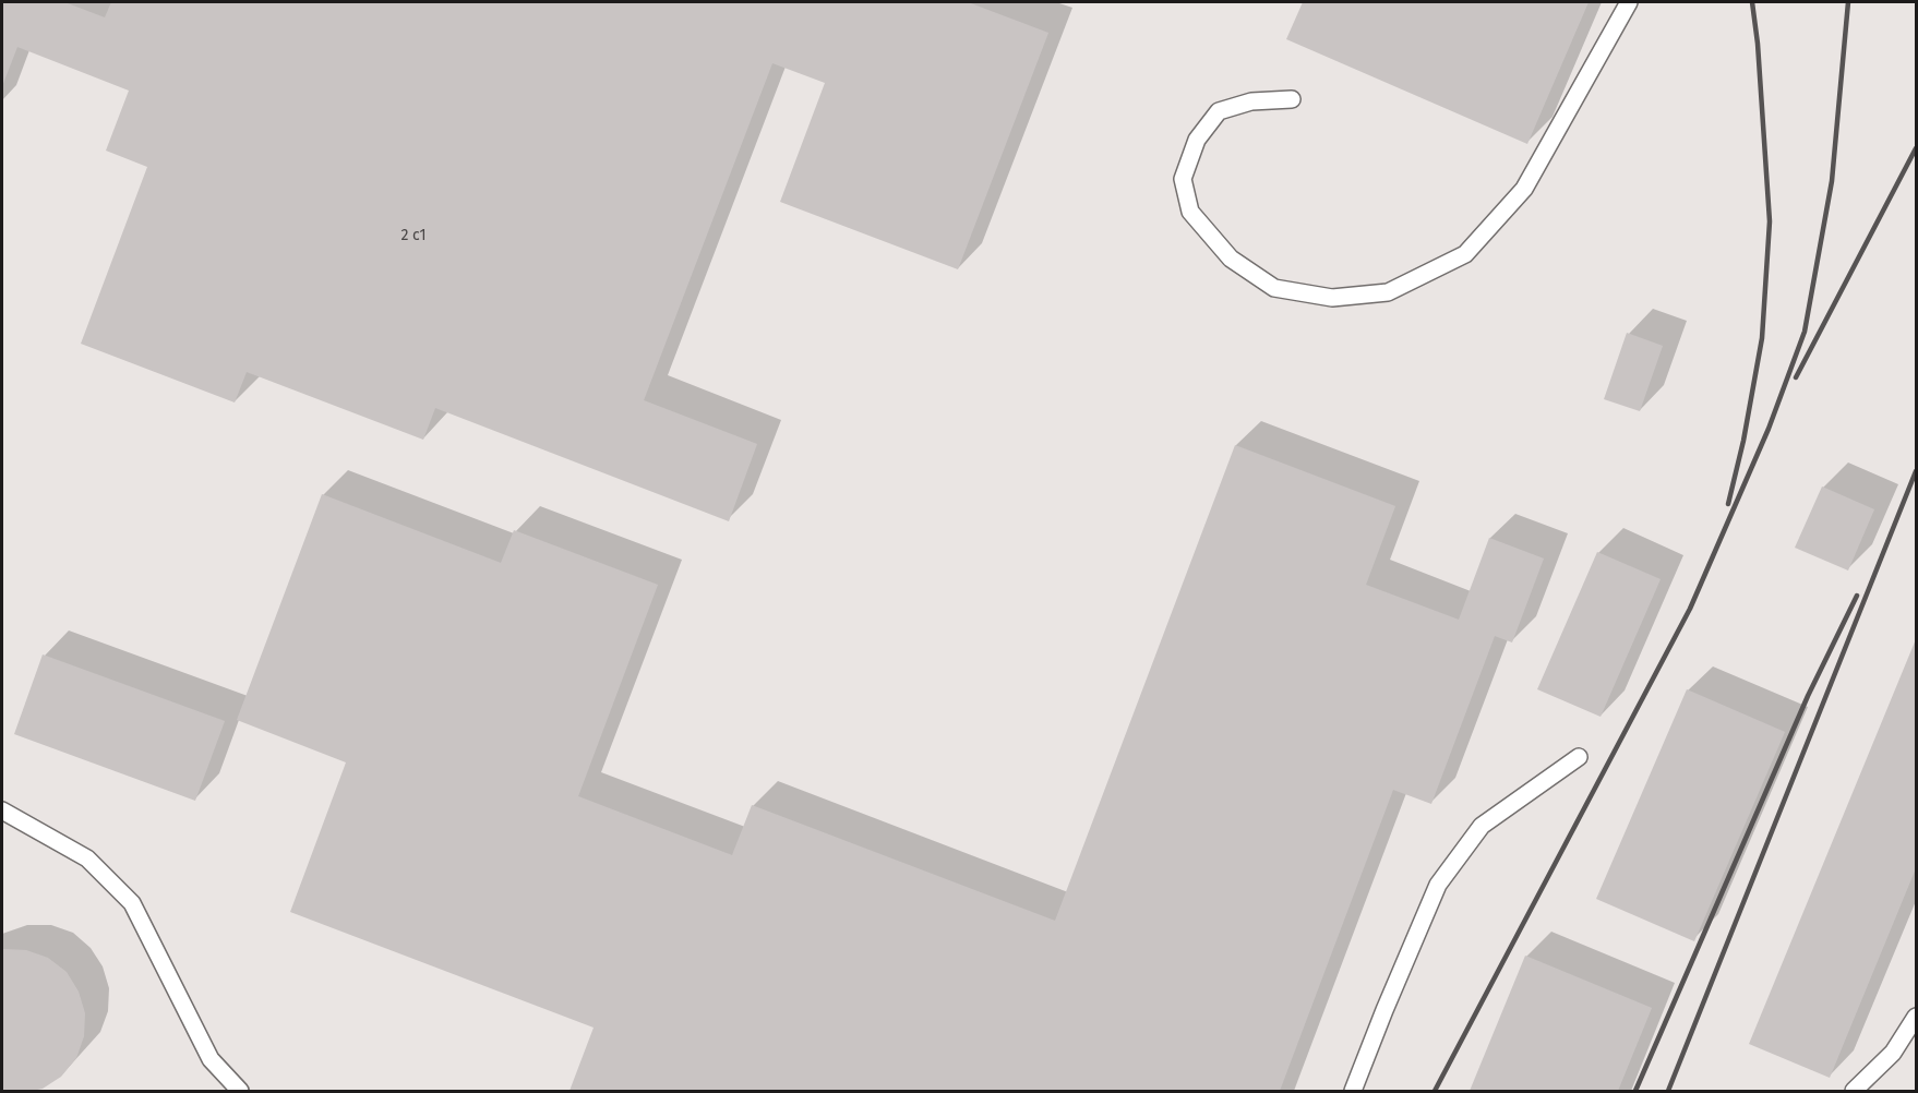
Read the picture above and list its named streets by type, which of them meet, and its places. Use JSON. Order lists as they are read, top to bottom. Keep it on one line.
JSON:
{"house_numbers":["2 с1"]}
